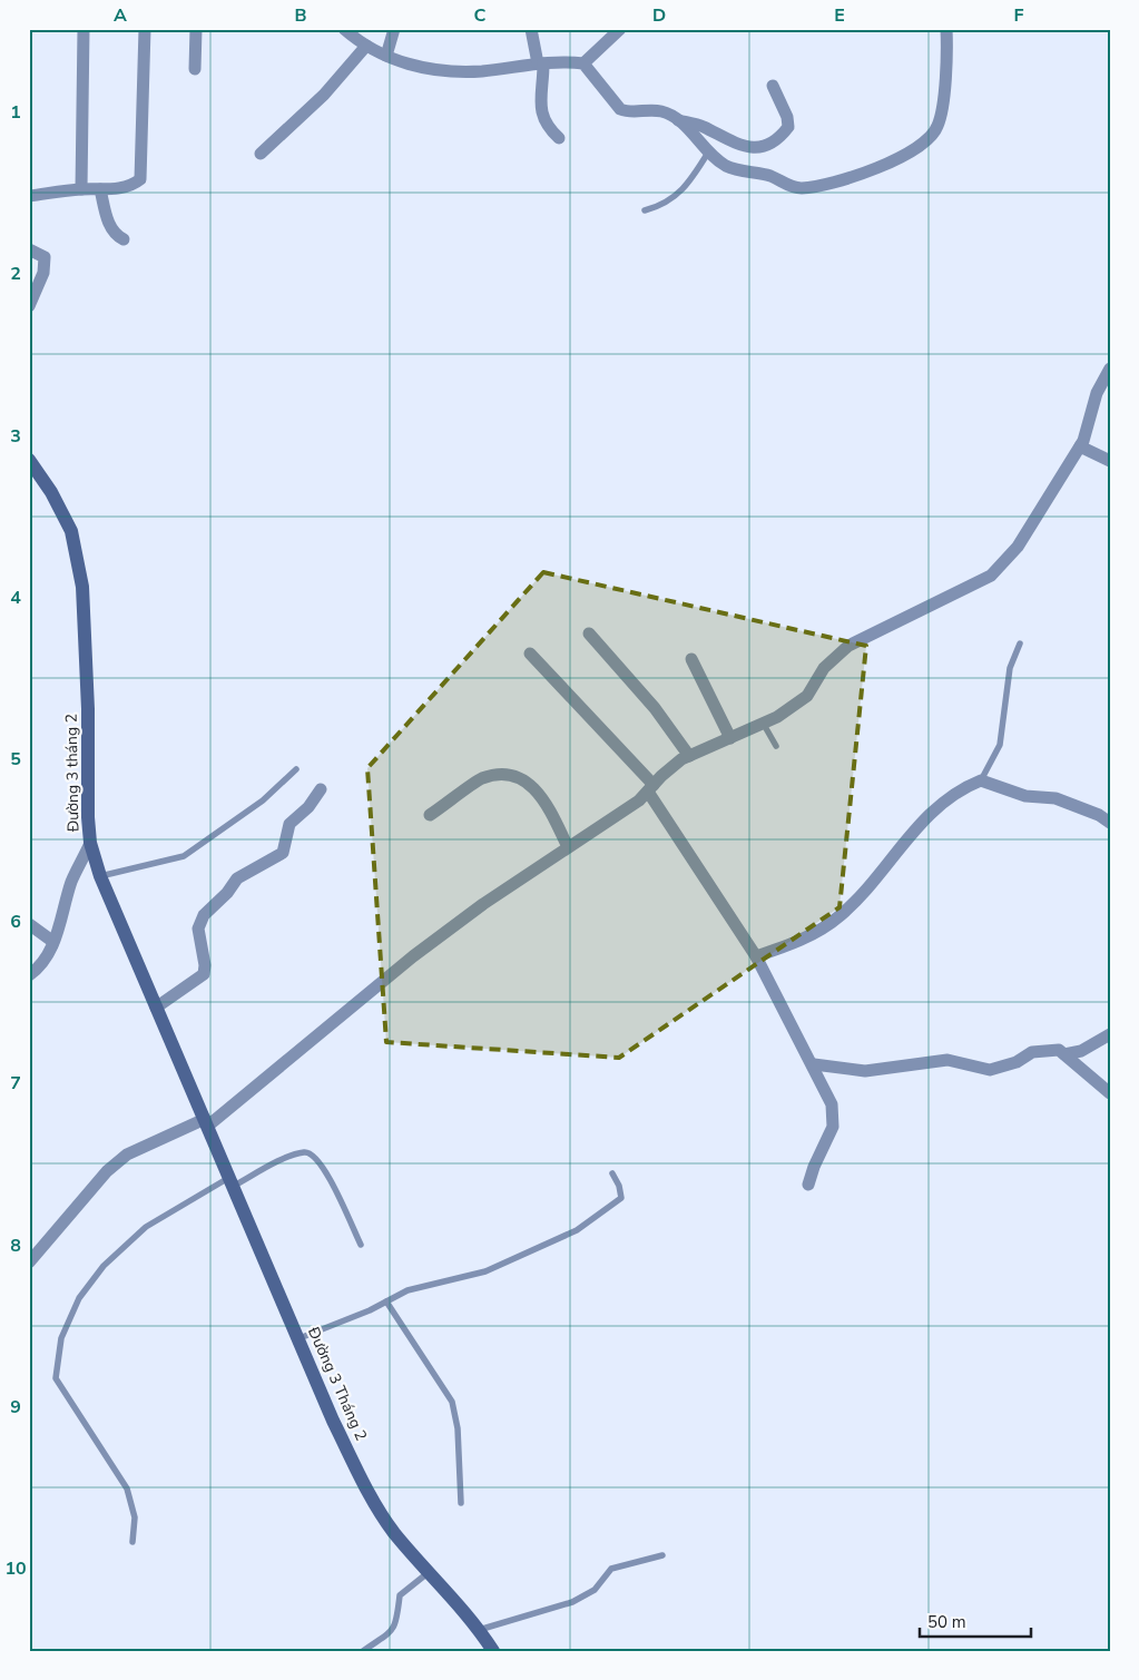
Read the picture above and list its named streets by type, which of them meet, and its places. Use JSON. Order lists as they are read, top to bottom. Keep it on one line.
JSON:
{"streets":{"main road":["Đường 3 tháng 2","Đường 3 Tháng 2"]},"crossings":[["Đường 3 tháng 2","Đường 3 Tháng 2"]],"scale_bar":"50 m","grid":{"columns":["A","B","C","D","E","F"],"rows":["1","2","3","4","5","6","7","8","9","10"]}}
